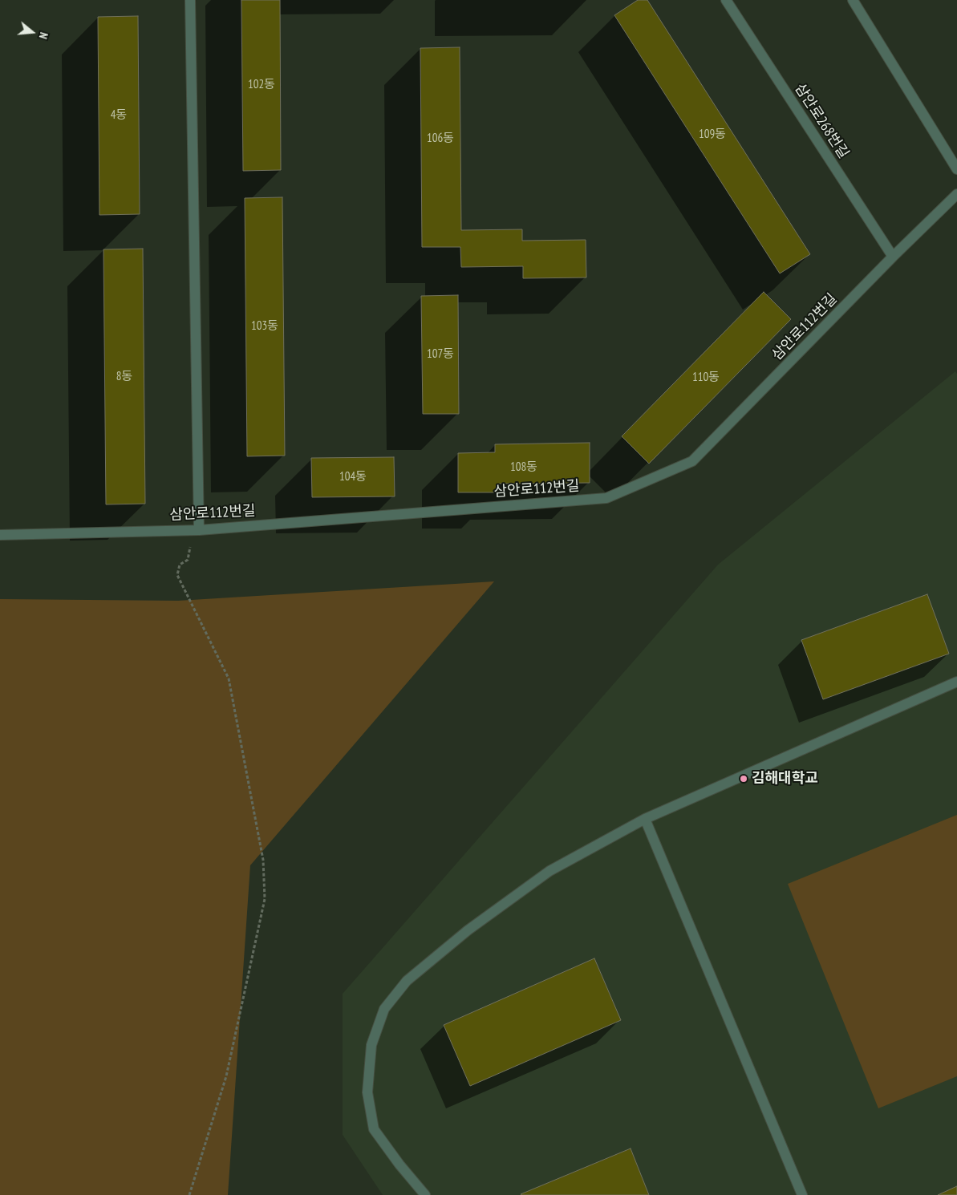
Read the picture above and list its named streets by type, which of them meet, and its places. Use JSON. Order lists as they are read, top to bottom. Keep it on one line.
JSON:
{"streets":{"street":["삼안로268번길","삼안로112번길"]},"crossings":[["삼안로268번길","삼안로112번길"]],"places":["김해대학교"],"house_numbers":["102동","4동","109동","106동","103동","107동","8동","110동","108동","104동"],"north":"right"}
